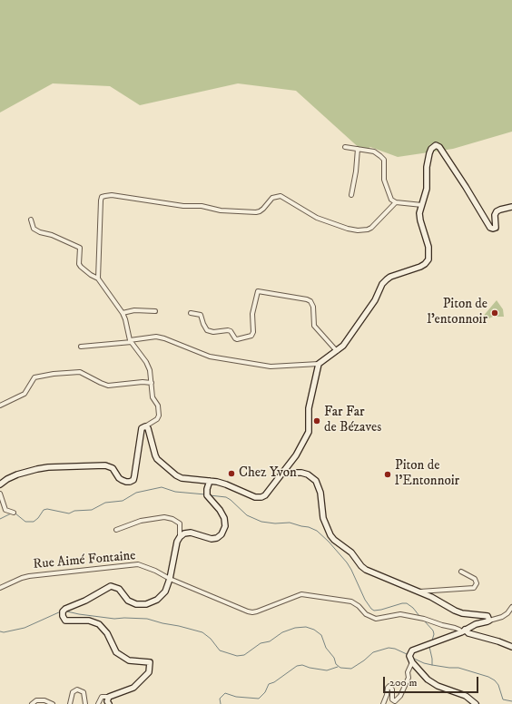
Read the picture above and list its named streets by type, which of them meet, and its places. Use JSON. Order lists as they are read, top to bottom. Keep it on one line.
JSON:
{"streets":{"street":["Rue Aimé Fontaine"]},"places":["Piton de l'entonnoir","Far Far de Bézaves","Chez Yvon","Piton de l'Entonnoir"],"scale_bar":"200 m"}
